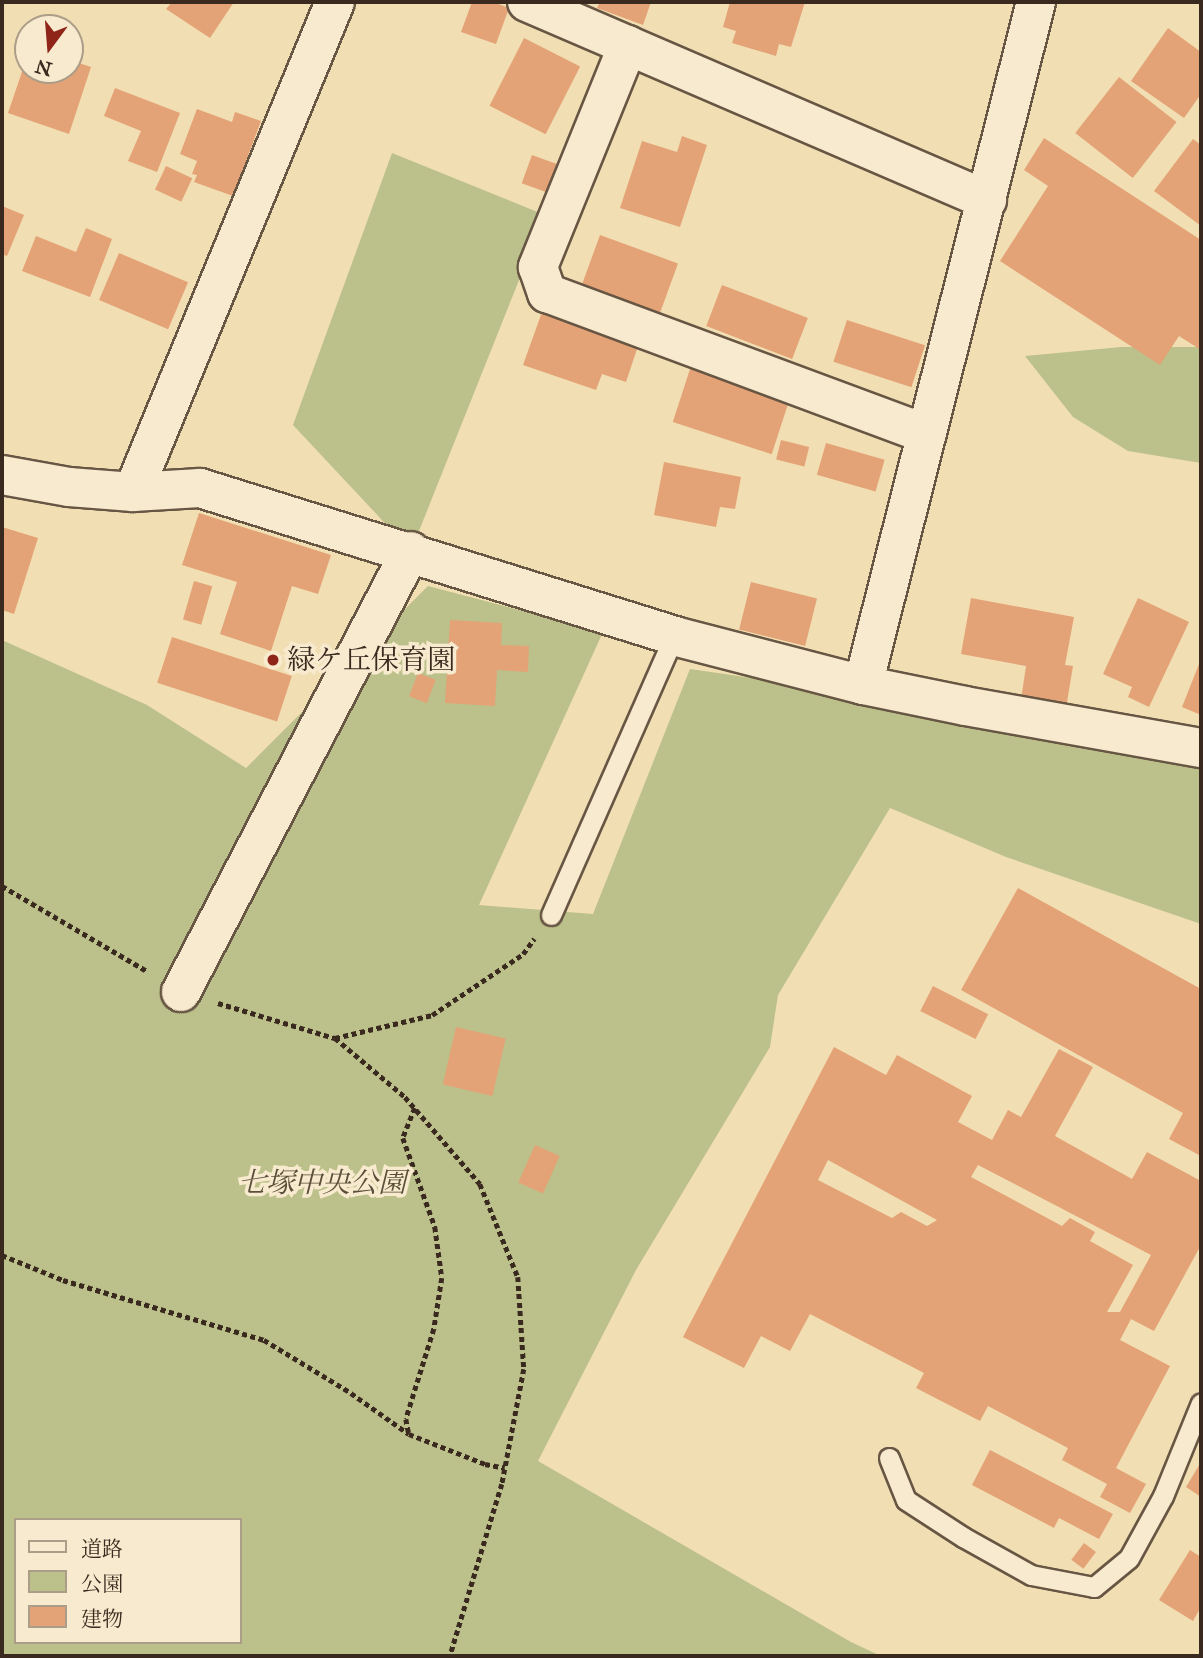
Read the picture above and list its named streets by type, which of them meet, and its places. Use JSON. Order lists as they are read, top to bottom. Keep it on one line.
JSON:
{"parks":["七塚中央公園"],"places":["緑ケ丘保育園"],"legend":["道路","公園","建物"],"north":"bottom"}
